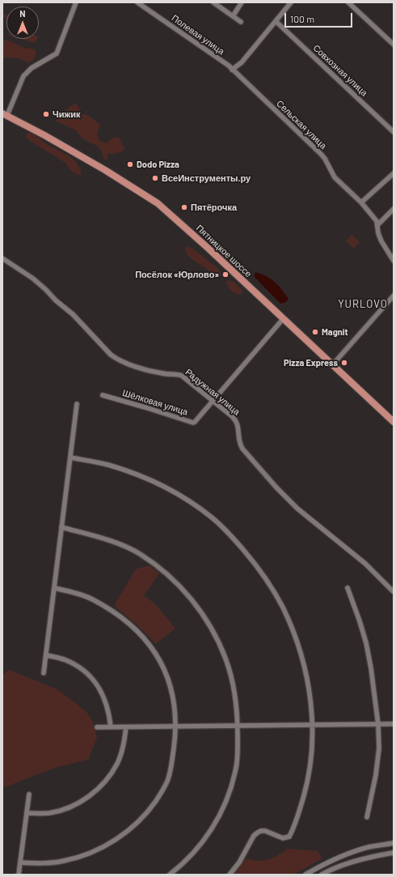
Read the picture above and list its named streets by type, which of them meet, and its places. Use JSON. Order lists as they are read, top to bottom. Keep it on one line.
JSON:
{"streets":{"main road":["Пятницкое шоссе"],"street":["Полевая улица","Совхозная улица","Сельская улица","Радужная улица","Шёлковая улица"]},"crossings":[["Полевая улица","Сельская улица"],["Радужная улица","Шёлковая улица"]],"districts":["YURLOVO"],"places":["Чижик","Dodo Pizza","ВсеИнструменты.ру","Пятёрочка","Посёлок «Юрлово»","Magnit","Pizza Express"],"scale_bar":"100 m","north":"top"}
